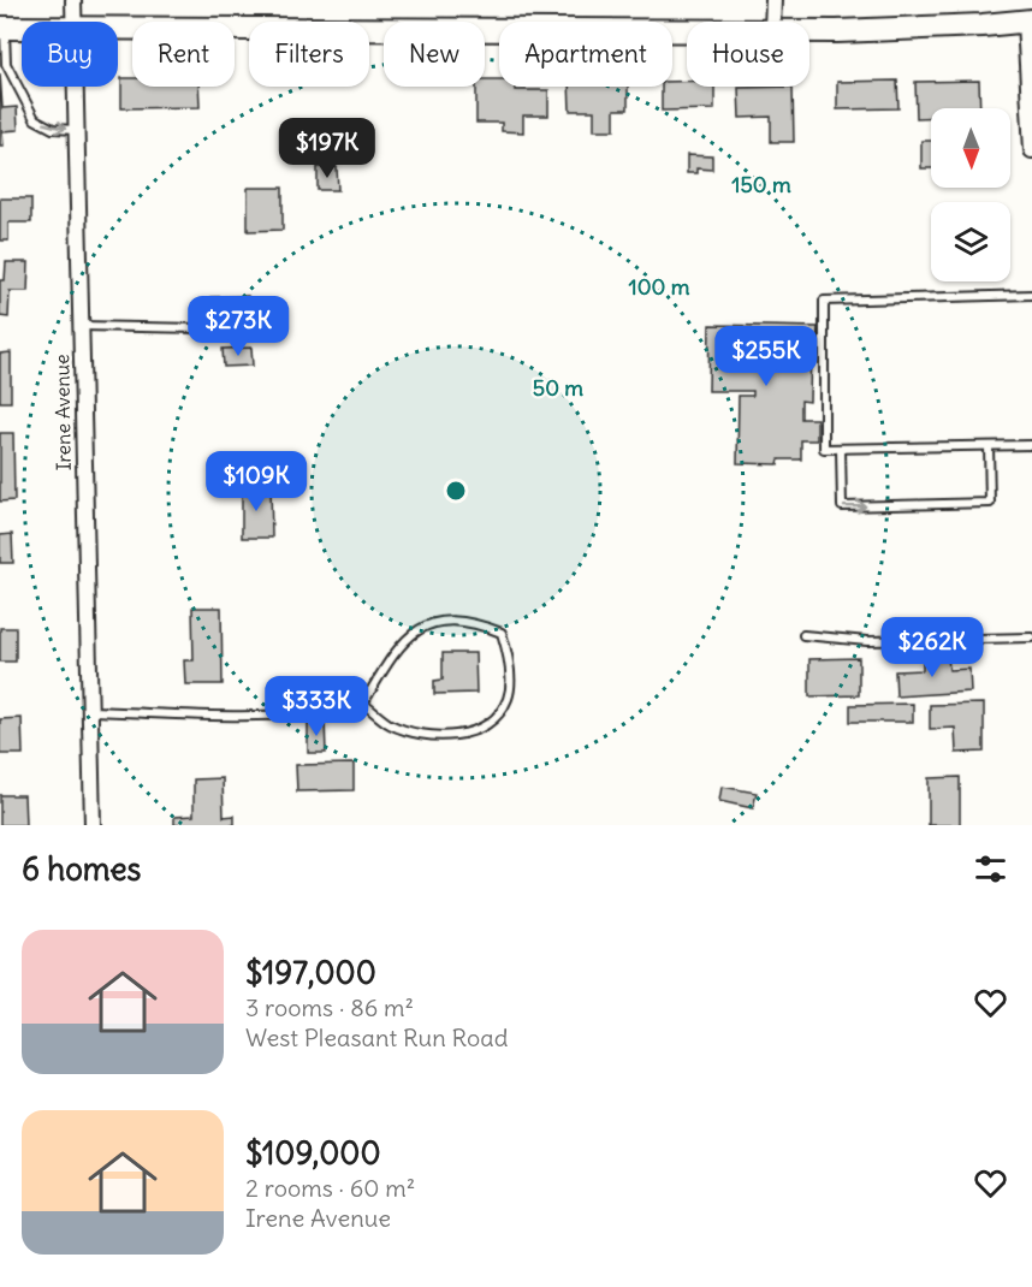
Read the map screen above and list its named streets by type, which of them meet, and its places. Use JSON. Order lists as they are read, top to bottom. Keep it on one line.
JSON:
{"streets":{"street":["Irene Avenue"]},"north":"bottom","page":{"chip":["Buy","Rent","Filters","New","Apartment","House"],"price":["$197K","$273K","$255K","$109K","$262K","$333K"],"heading":"6 homes","list":[{"name":"$197,000","note":"3 rooms · 86 m² · West Pleasant Run Road"},{"name":"$109,000","note":"2 rooms · 60 m² · Irene Avenue"}]},"rings":["150 m","100 m","50 m"]}
